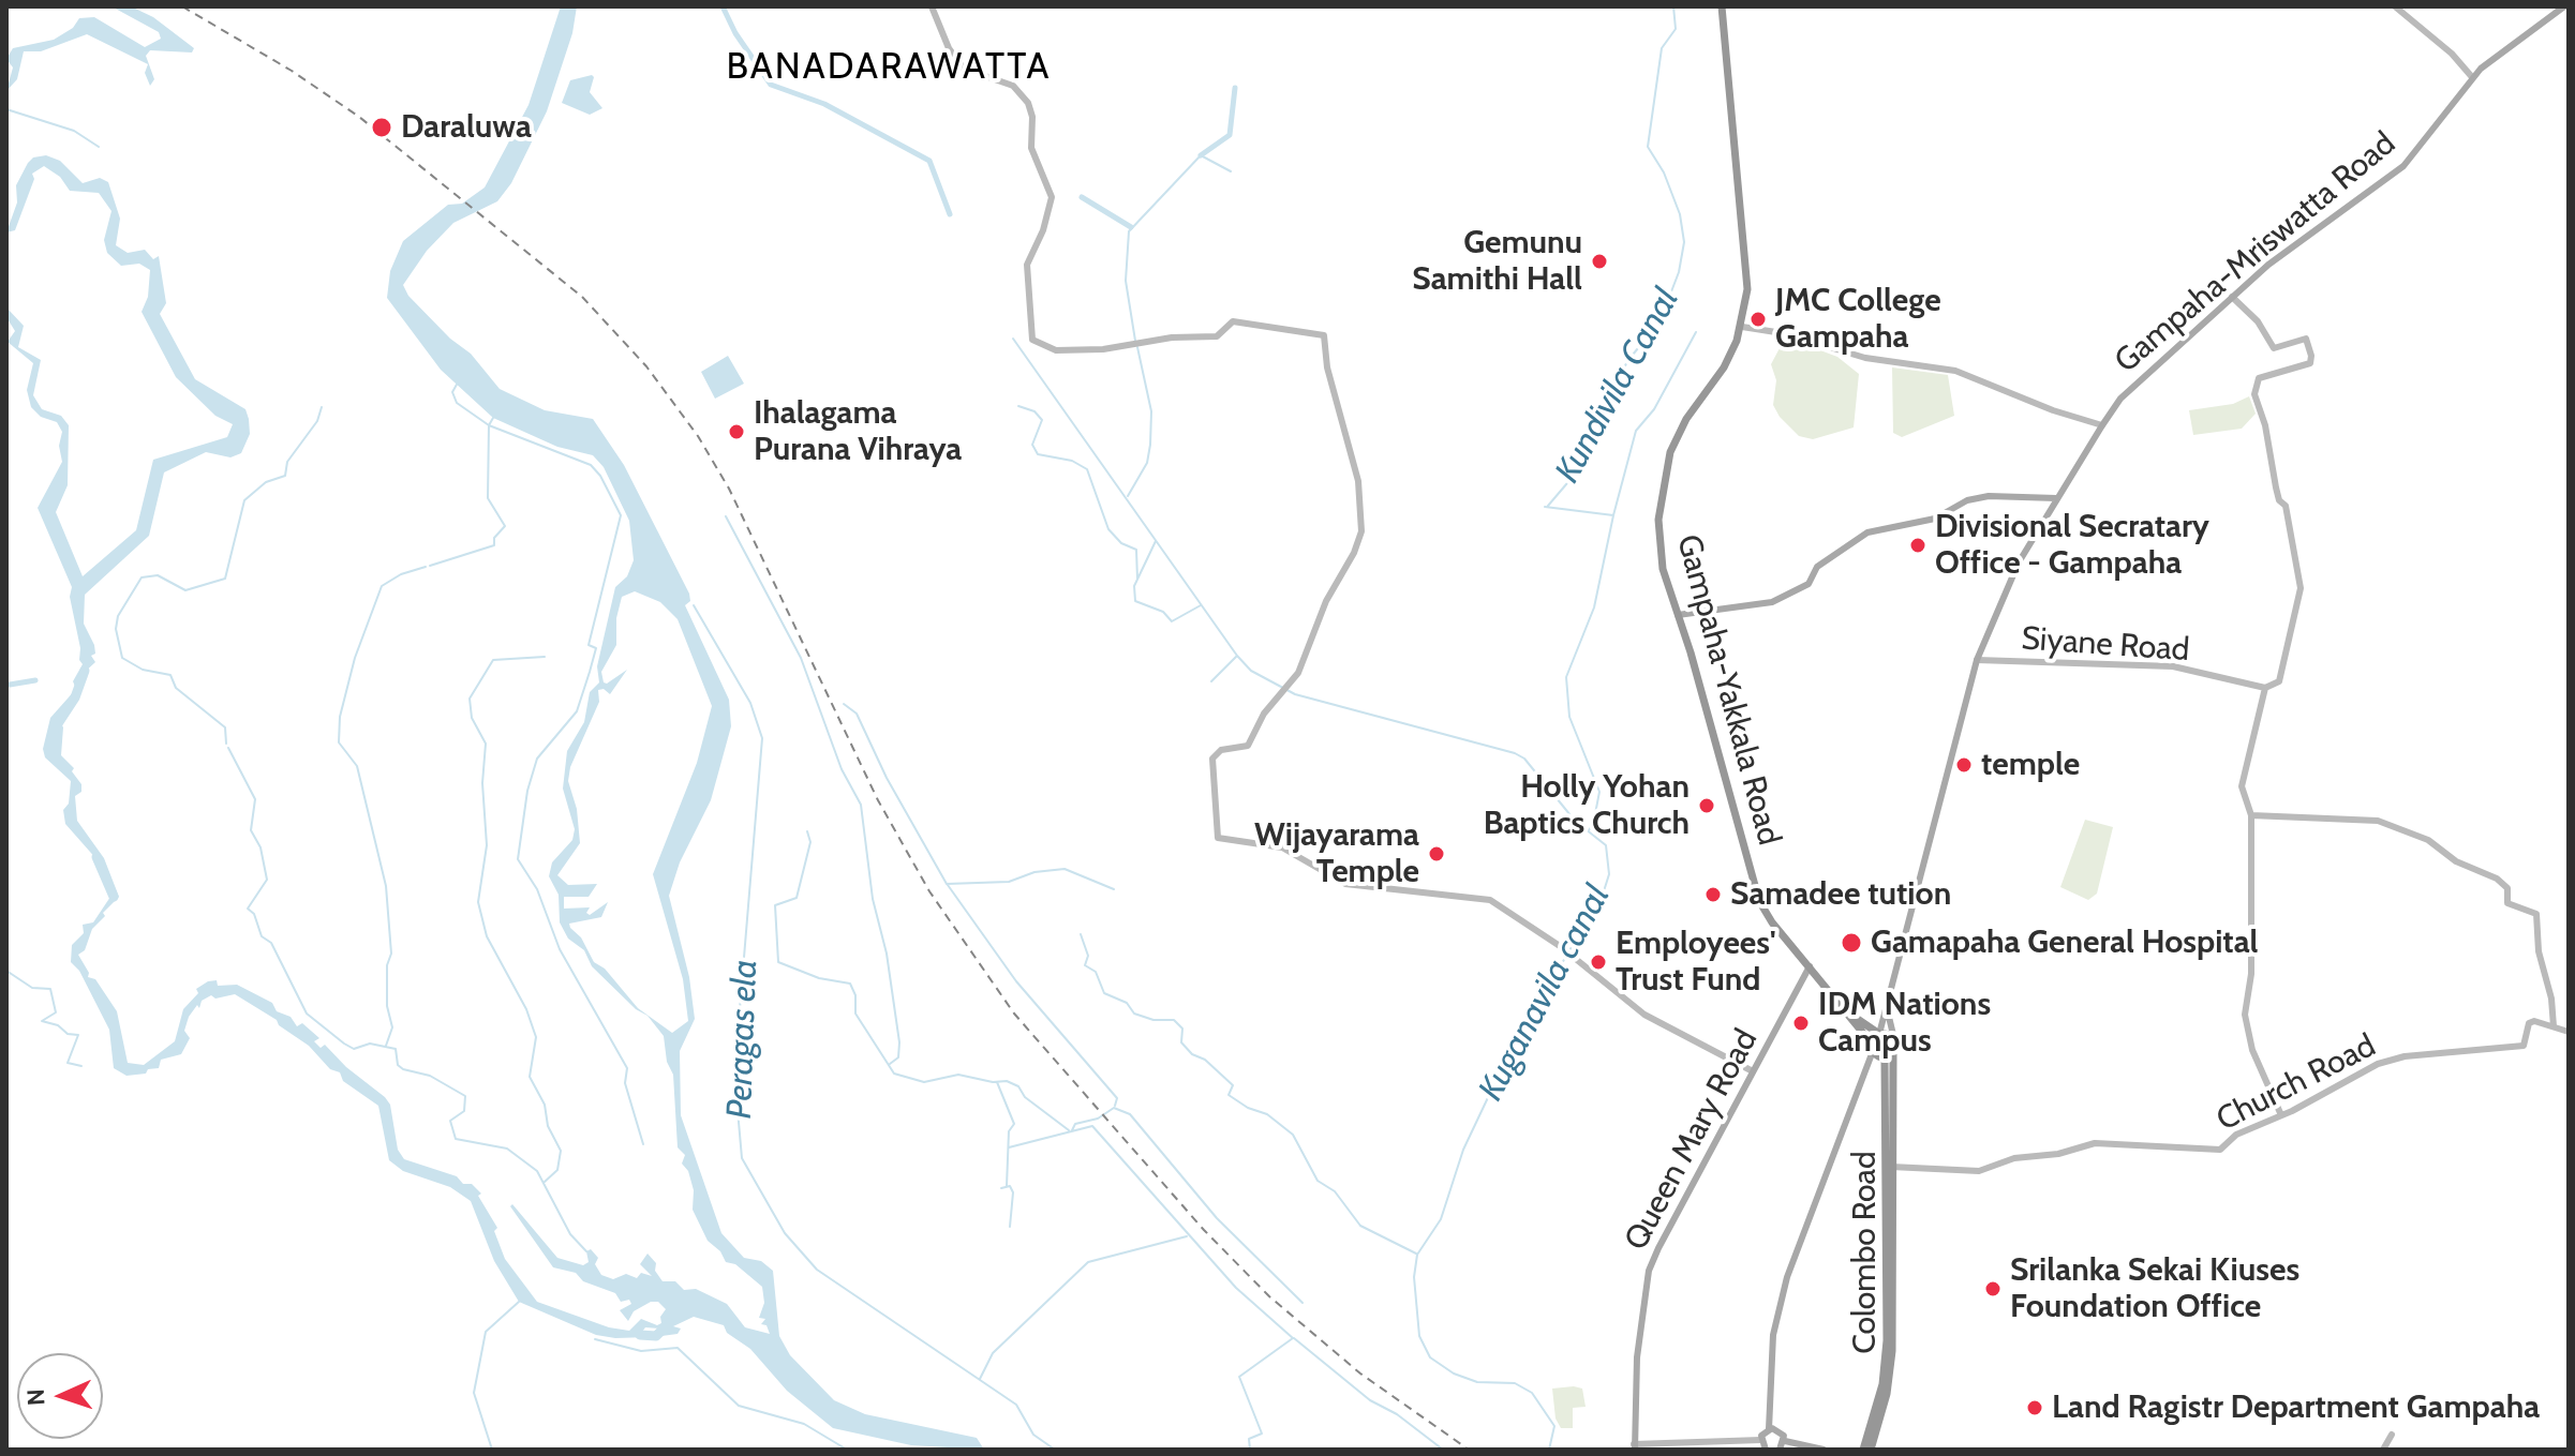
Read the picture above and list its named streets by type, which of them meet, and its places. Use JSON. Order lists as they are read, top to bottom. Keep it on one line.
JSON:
{"streets":{"highway":["Gampaha-Yakkala Road","Colombo Road"],"main road":["Gampaha-Mriswatta Road","Queen Mary Road"],"street":["Siyane Road","Church Road"]},"crossings":[["Gampaha-Mriswatta Road","Siyane Road"],["Gampaha-Mriswatta Road","Gampaha-Yakkala Road"],["Gampaha-Mriswatta Road","Colombo Road"],["Gampaha-Yakkala Road","Queen Mary Road"],["Gampaha-Yakkala Road","Colombo Road"],["Church Road","Colombo Road"]],"districts":["BANADARAWATTA"],"water":["Kundivila Canal","Kuganavila canal","Peragas ela"],"places":["Daraluwa","Gemunu Samithi Hall","JMC College Gampaha","Ihalagama Purana Vihraya","Divisional Secratary Office - Gampaha","temple","Holly Yohan Baptics Church","Wijayarama Temple","Samadee tution","Gamapaha General Hospital","Employees' Trust Fund","IDM Nations Campus","Srilanka Sekai Kiuses Foundation Office","Land Ragistr Department Gampaha"],"north":"left"}
